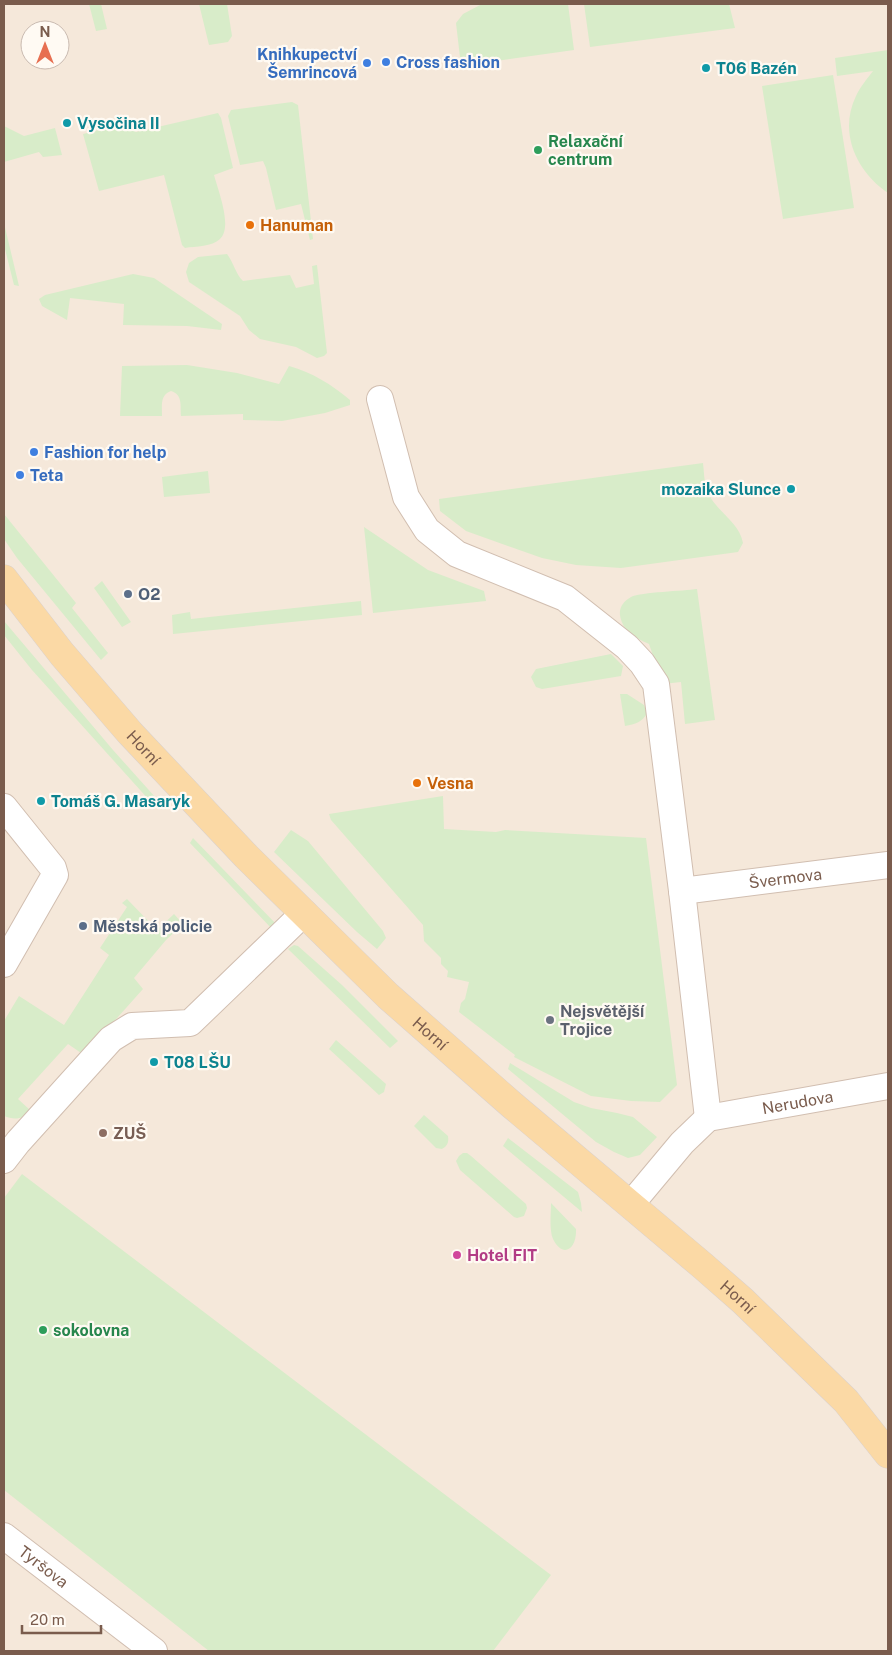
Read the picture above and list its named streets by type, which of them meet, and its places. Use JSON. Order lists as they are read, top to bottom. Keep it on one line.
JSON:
{"streets":{"main road":["Horní"],"street":["Švermova","Nerudova","Tyršova"]},"places":["Cross fashion","Knihkupectví Šemrincová","T06 Bazén","Vysočina II","Relaxační centrum","Hanuman","Fashion for help","Teta","mozaika Slunce","O2","Vesna","Tomáš G. Masaryk","Městská policie","Nejsvětější Trojice","T08 LŠU","ZUŠ","Hotel FIT","sokolovna"],"scale_bar":"20 m","north":"top"}
